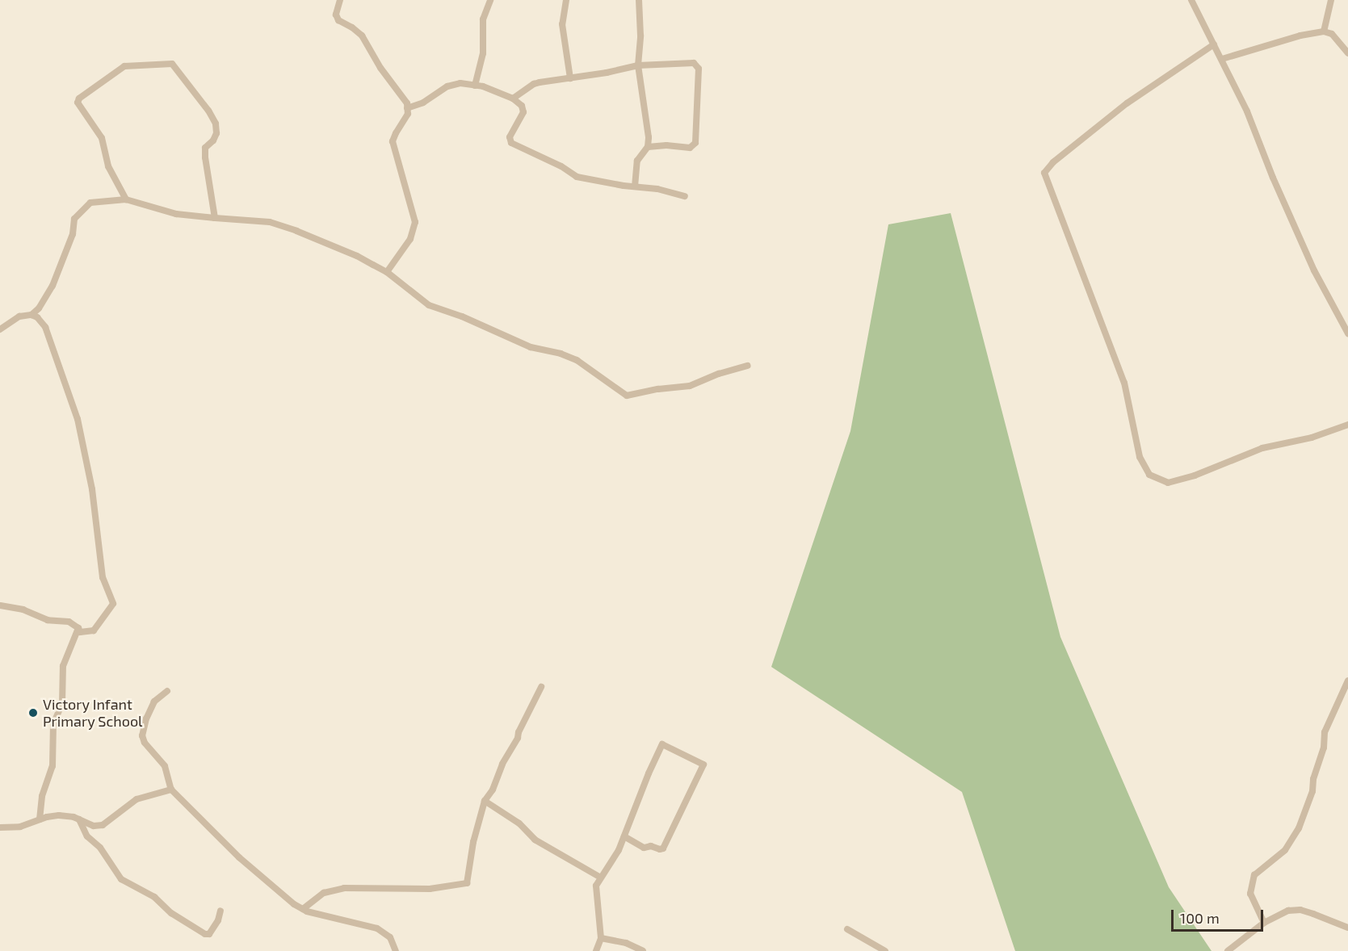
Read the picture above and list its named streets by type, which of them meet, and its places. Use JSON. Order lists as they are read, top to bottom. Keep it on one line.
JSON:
{"places":["Victory Infant Primary School"],"scale_bar":"100 m"}
